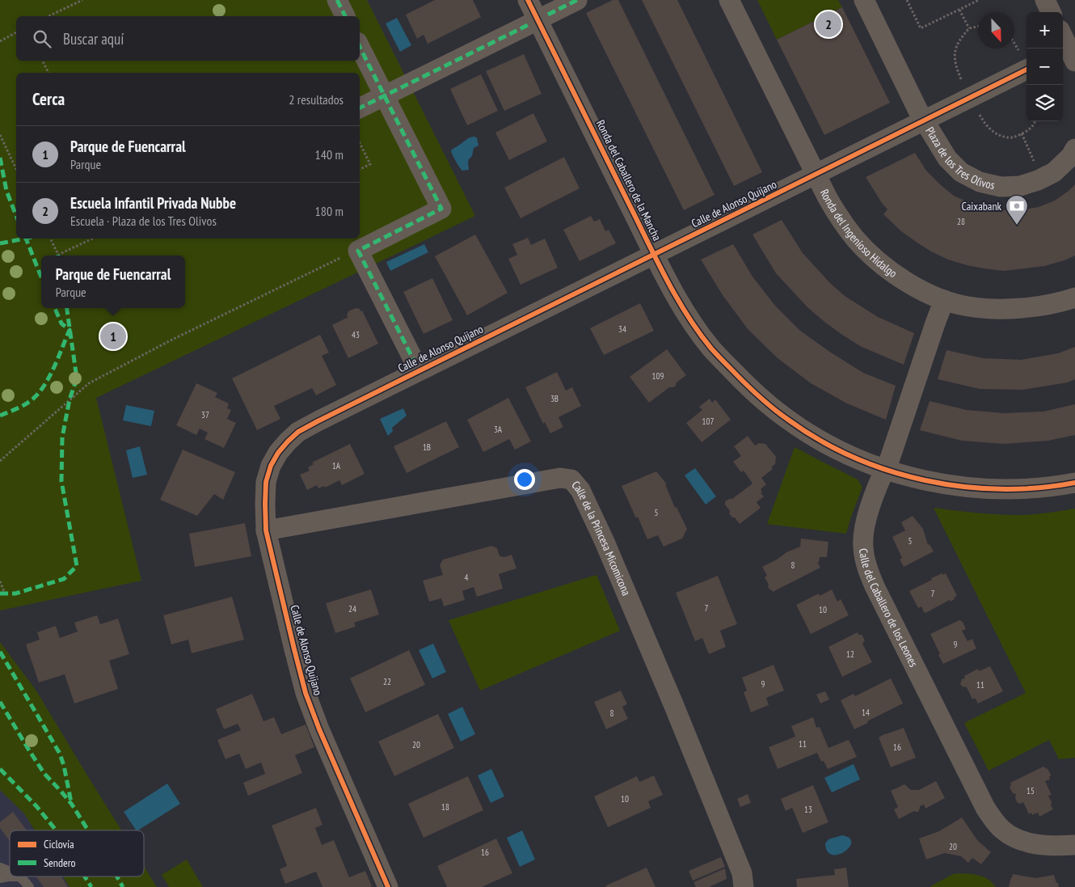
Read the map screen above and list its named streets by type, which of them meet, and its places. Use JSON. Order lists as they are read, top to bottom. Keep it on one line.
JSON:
{"streets":{"street":["Plaza de los Tres Olivos","Ronda del Caballero de la Mancha","Calle de Alonso Quijano","Ronda del Ingenioso Hidalgo","Calle de la Princesa Micomicona","Calle del Caballero de los Leones"]},"crossings":[["Plaza de los Tres Olivos","Calle de Alonso Quijano"],["Ronda del Caballero de la Mancha","Calle de Alonso Quijano"],["Ronda del Caballero de la Mancha","Calle del Caballero de los Leones"],["Calle de Alonso Quijano","Ronda del Ingenioso Hidalgo"],["Calle de Alonso Quijano","Calle de la Princesa Micomicona"],["Ronda del Ingenioso Hidalgo","Calle del Caballero de los Leones"]],"places":{"bank":["Caixabank"]},"house_numbers":["28","34","43","109","3B","37","107","3A","1B","1A","5","5","8","4","7","7","24","10","9","12","22","9","11","14","8","11","20","16","15","10","18","13","20","16"],"legend":["Ciclovía","Sendero"],"north":"bottom","page":{"pins":["2","1"],"map_buttons":["+","−"],"search":"Buscar aquí","heading":["Cerca","2 resultados"],"list":[{"mark":"1","name":"Parque de Fuencarral","note":"Parque","value":"140 m"},{"mark":"2","name":"Escuela Infantil Privada Nubbe","note":"Escuela · Plaza de los Tres Olivos","value":"180 m"}],"popup":["Parque de Fuencarral","Parque"]}}
